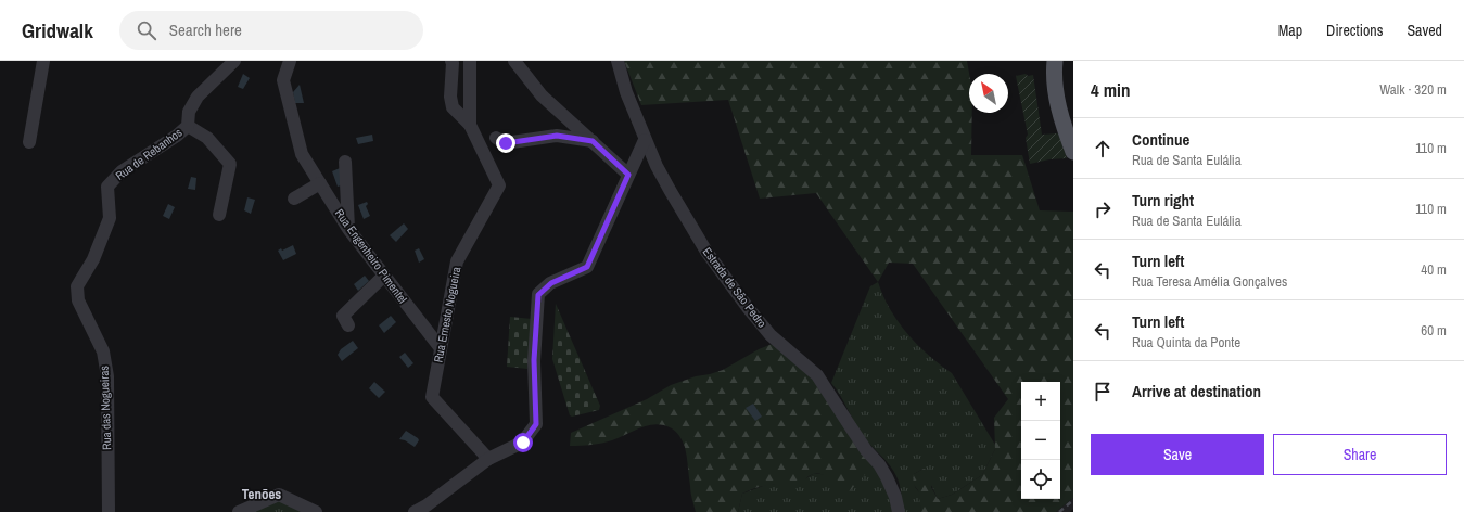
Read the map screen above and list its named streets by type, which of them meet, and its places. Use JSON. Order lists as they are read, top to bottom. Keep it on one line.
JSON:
{"streets":{"street":["Rua de Rebanhos","Rua Engenheiro Pimentel","Estrada de São Pedro","Rua Ernesto Nogueira","Rua das Nogueiras"]},"crossings":[["Rua de Rebanhos","Rua das Nogueiras"],["Rua Engenheiro Pimentel","Rua Ernesto Nogueira"]],"districts":["Tenões"],"north":"top left","page":{"header":"Gridwalk","search":"Search here","nav":["Map","Directions","Saved"],"heading":["4 min","Walk · 320 m"],"list":[["Continue","Rua de Santa Eulália","110 m"],["Turn right","Rua de Santa Eulália","110 m"],["Turn left","Rua Teresa Amélia Gonçalves","40 m"],["Turn left","Rua Quinta da Ponte","60 m"],"Arrive at destination"],"map_buttons":["+","−"],"buttons":["Save","Share"]}}
